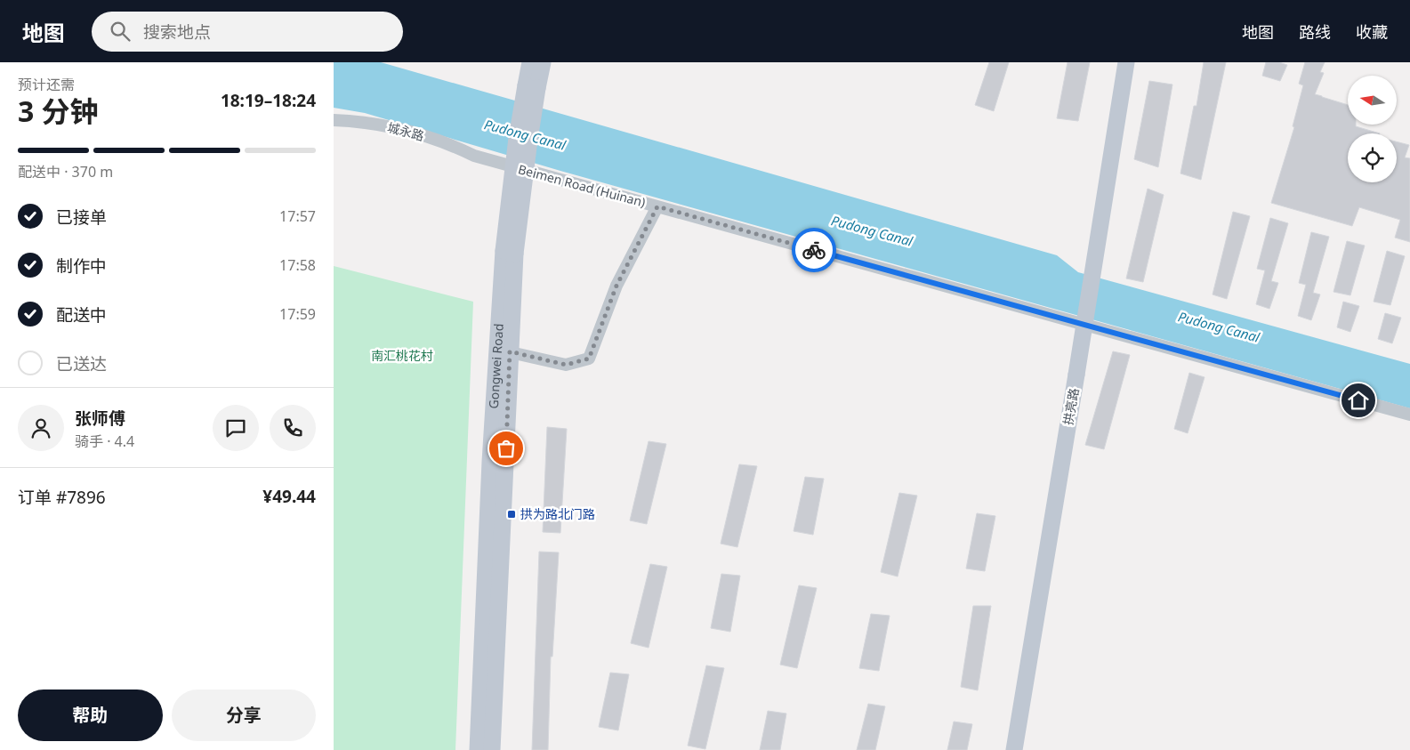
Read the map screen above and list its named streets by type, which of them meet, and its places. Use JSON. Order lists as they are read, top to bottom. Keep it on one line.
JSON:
{"streets":{"main road":["Gongwei Road","拱亮路"],"street":["城永路","Beimen Road (Huinan)"]},"crossings":[["城永路","Beimen Road (Huinan)"]],"water":["Pudong Canal"],"parks":["南汇桃花村"],"places":{"transit":["拱为路北门路"]},"north":"left","page":{"header":"地图","search":"搜索地点","nav":["地图","路线","收藏"],"heading":["3 分钟","预计还需","18:19–18:24"],"panel":["张师傅","骑手 · 4.4","订单 #7896","¥49.44"],"bar":"配送中 · 370 m","list":[["已接单","17:57"],["制作中","17:58"],["配送中","17:59"],"已送达"],"buttons":["帮助","分享"]}}
